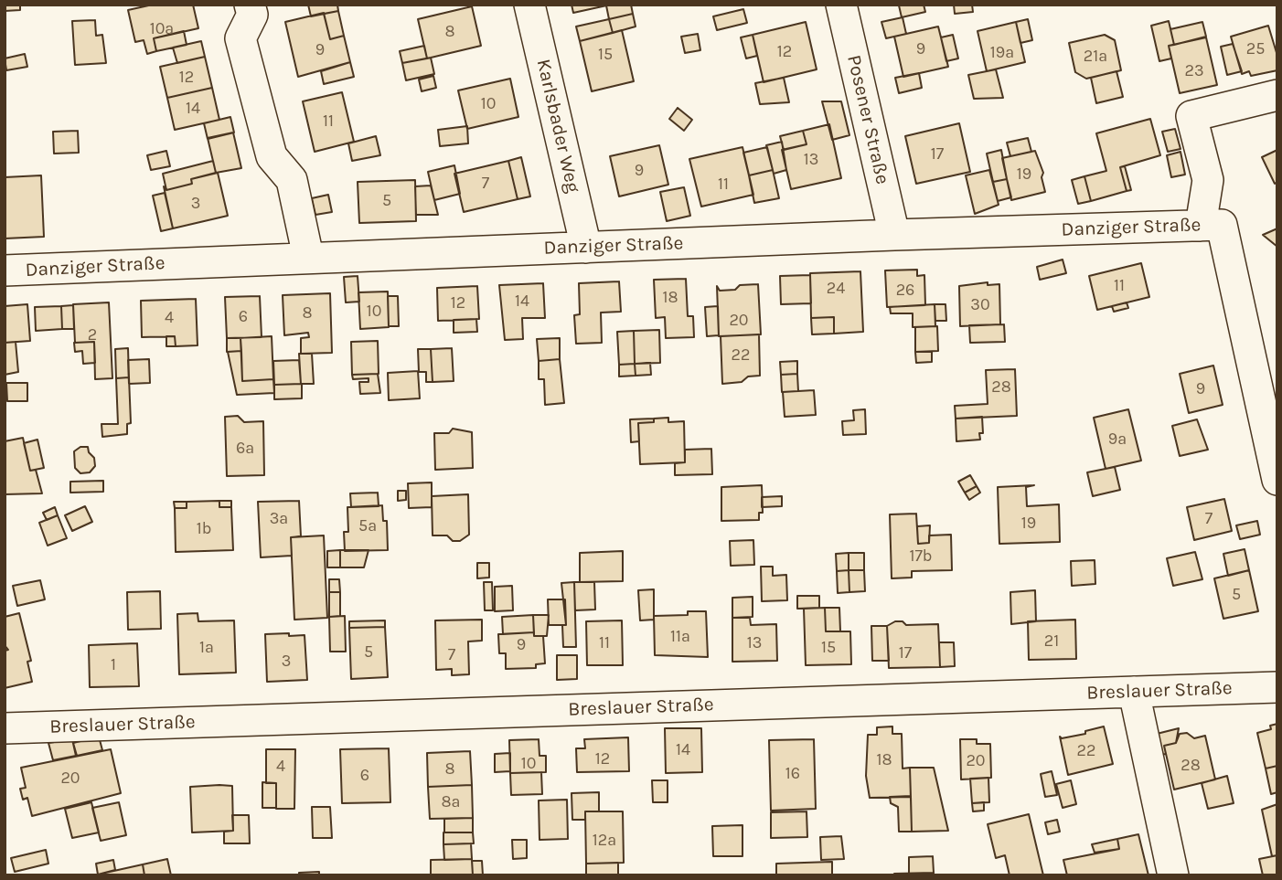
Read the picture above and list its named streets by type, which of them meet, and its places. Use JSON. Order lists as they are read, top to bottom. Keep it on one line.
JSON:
{"streets":{"street":["Posener Straße","Karlsbader Weg","Danziger Straße","Breslauer Straße"]},"crossings":[["Posener Straße","Danziger Straße"],["Karlsbader Weg","Danziger Straße"]],"house_numbers":["10a","8","9","25","9","12","19a","15","21a","23","12","10","14","11","17","13","9","19","7","11","5","3","11","24","26","18","14","12","30","10","8","6","4","20","2","22","28","9","9a","6a","3a","7","19","5a","1b","17b","5","11a","21","11","13","9","1a","15","5","17","7","3","1","14","22","12","18","20","10","28","4","8","16","6","20","8a","12a"]}
